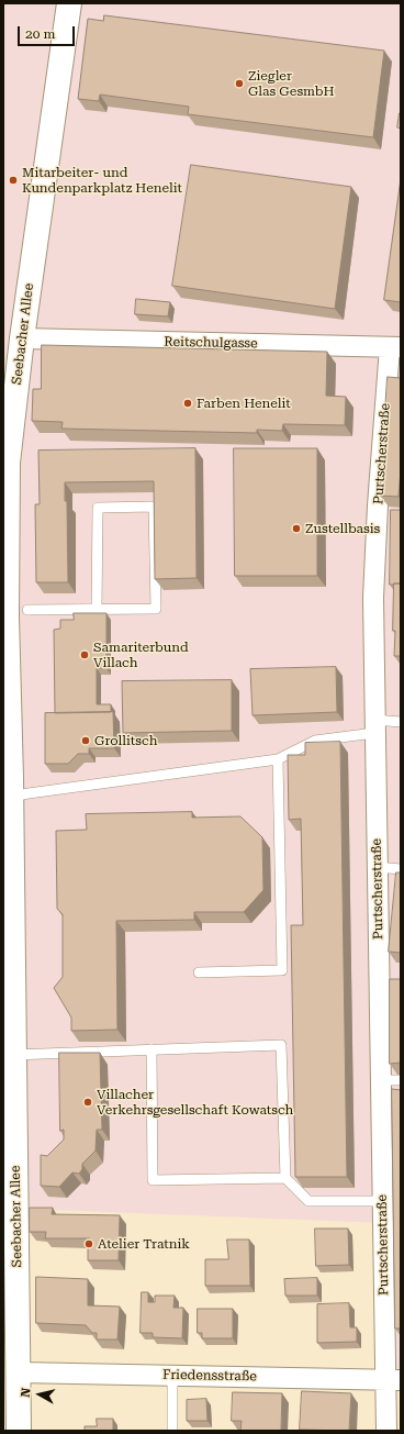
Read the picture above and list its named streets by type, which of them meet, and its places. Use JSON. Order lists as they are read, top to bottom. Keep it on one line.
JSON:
{"streets":{"street":["Seebacher Allee","Reitschulgasse","Purtscherstraße","Friedensstraße"]},"crossings":[["Seebacher Allee","Reitschulgasse"],["Seebacher Allee","Friedensstraße"],["Reitschulgasse","Purtscherstraße"],["Purtscherstraße","Friedensstraße"]],"places":["Ziegler Glas GesmbH","Mitarbeiter- und Kundenparkplatz Henelit","Farben Henelit","Zustellbasis","Samariterbund Villach","Grollitsch","Villacher Verkehrsgesellschaft Kowatsch","Atelier Tratnik"],"scale_bar":"20 m","north":"left"}
